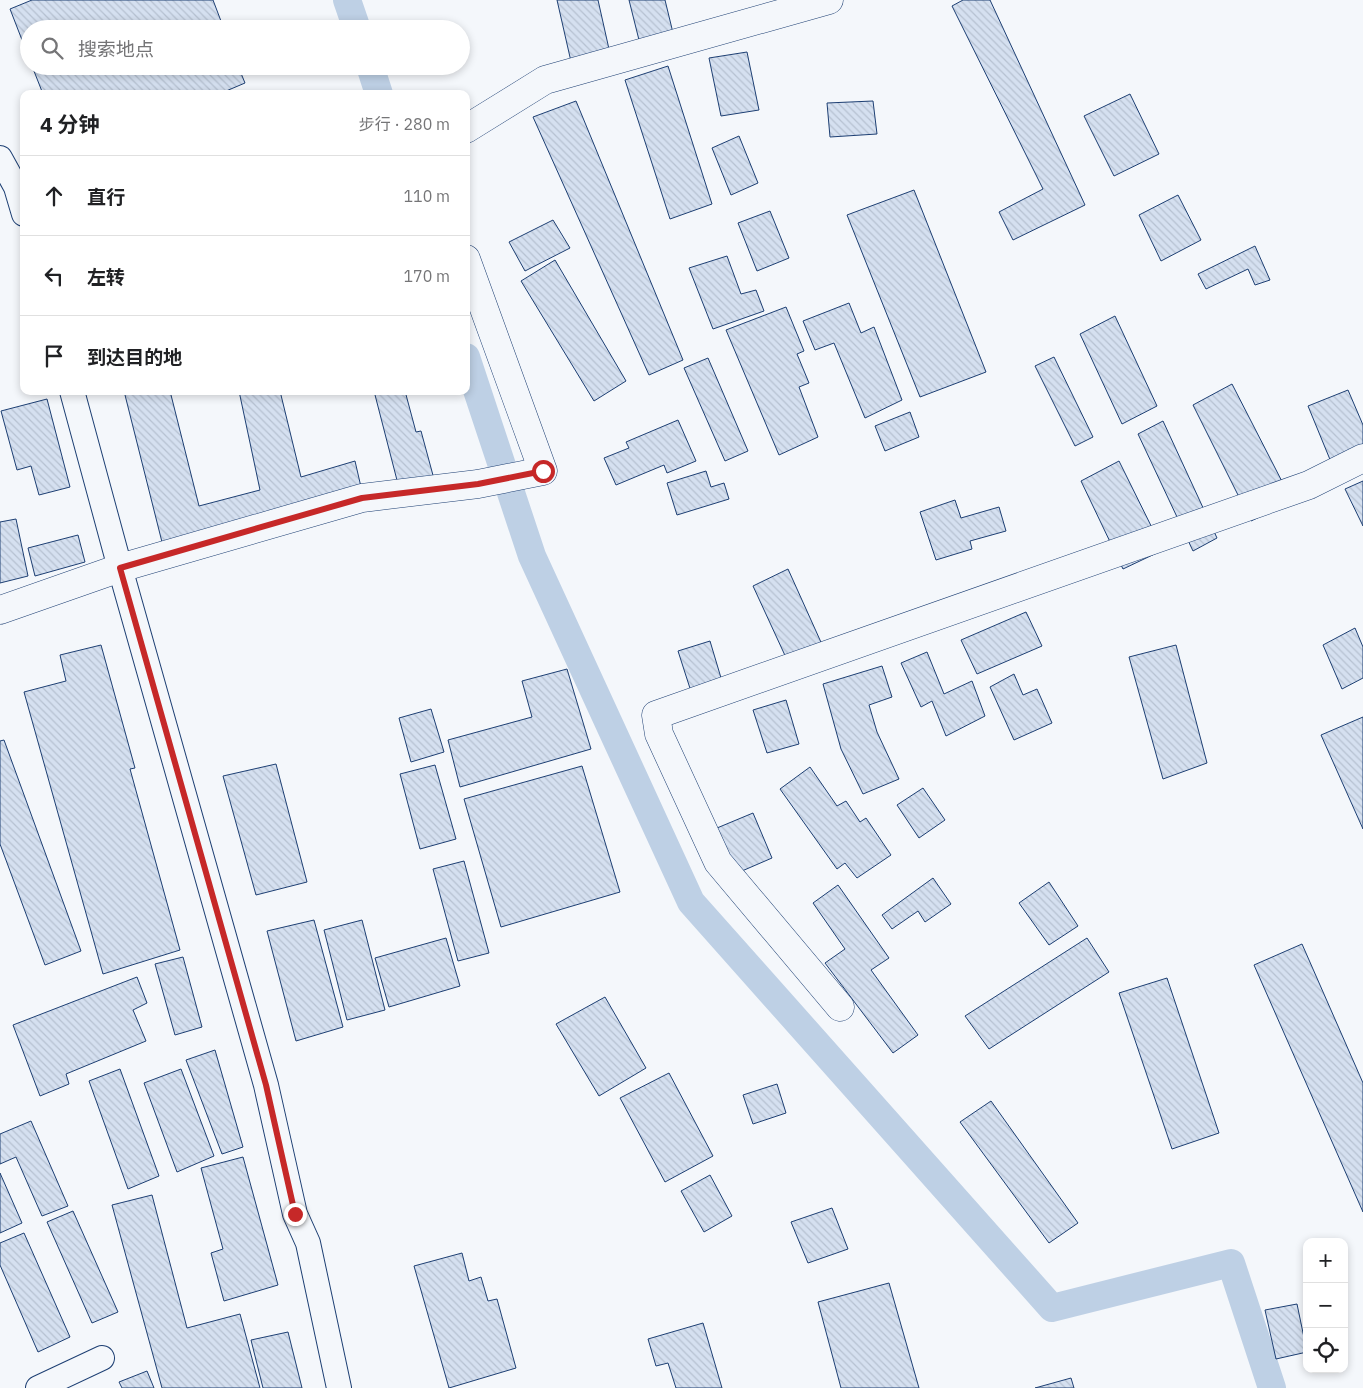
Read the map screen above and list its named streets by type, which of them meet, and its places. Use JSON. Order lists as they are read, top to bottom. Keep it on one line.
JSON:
{"page":{"search":"搜索地点","heading":["4 分钟","步行 · 280 m"],"list":[["直行","110 m"],["左转","170 m"],"到达目的地"],"map_buttons":["+","−"]}}
